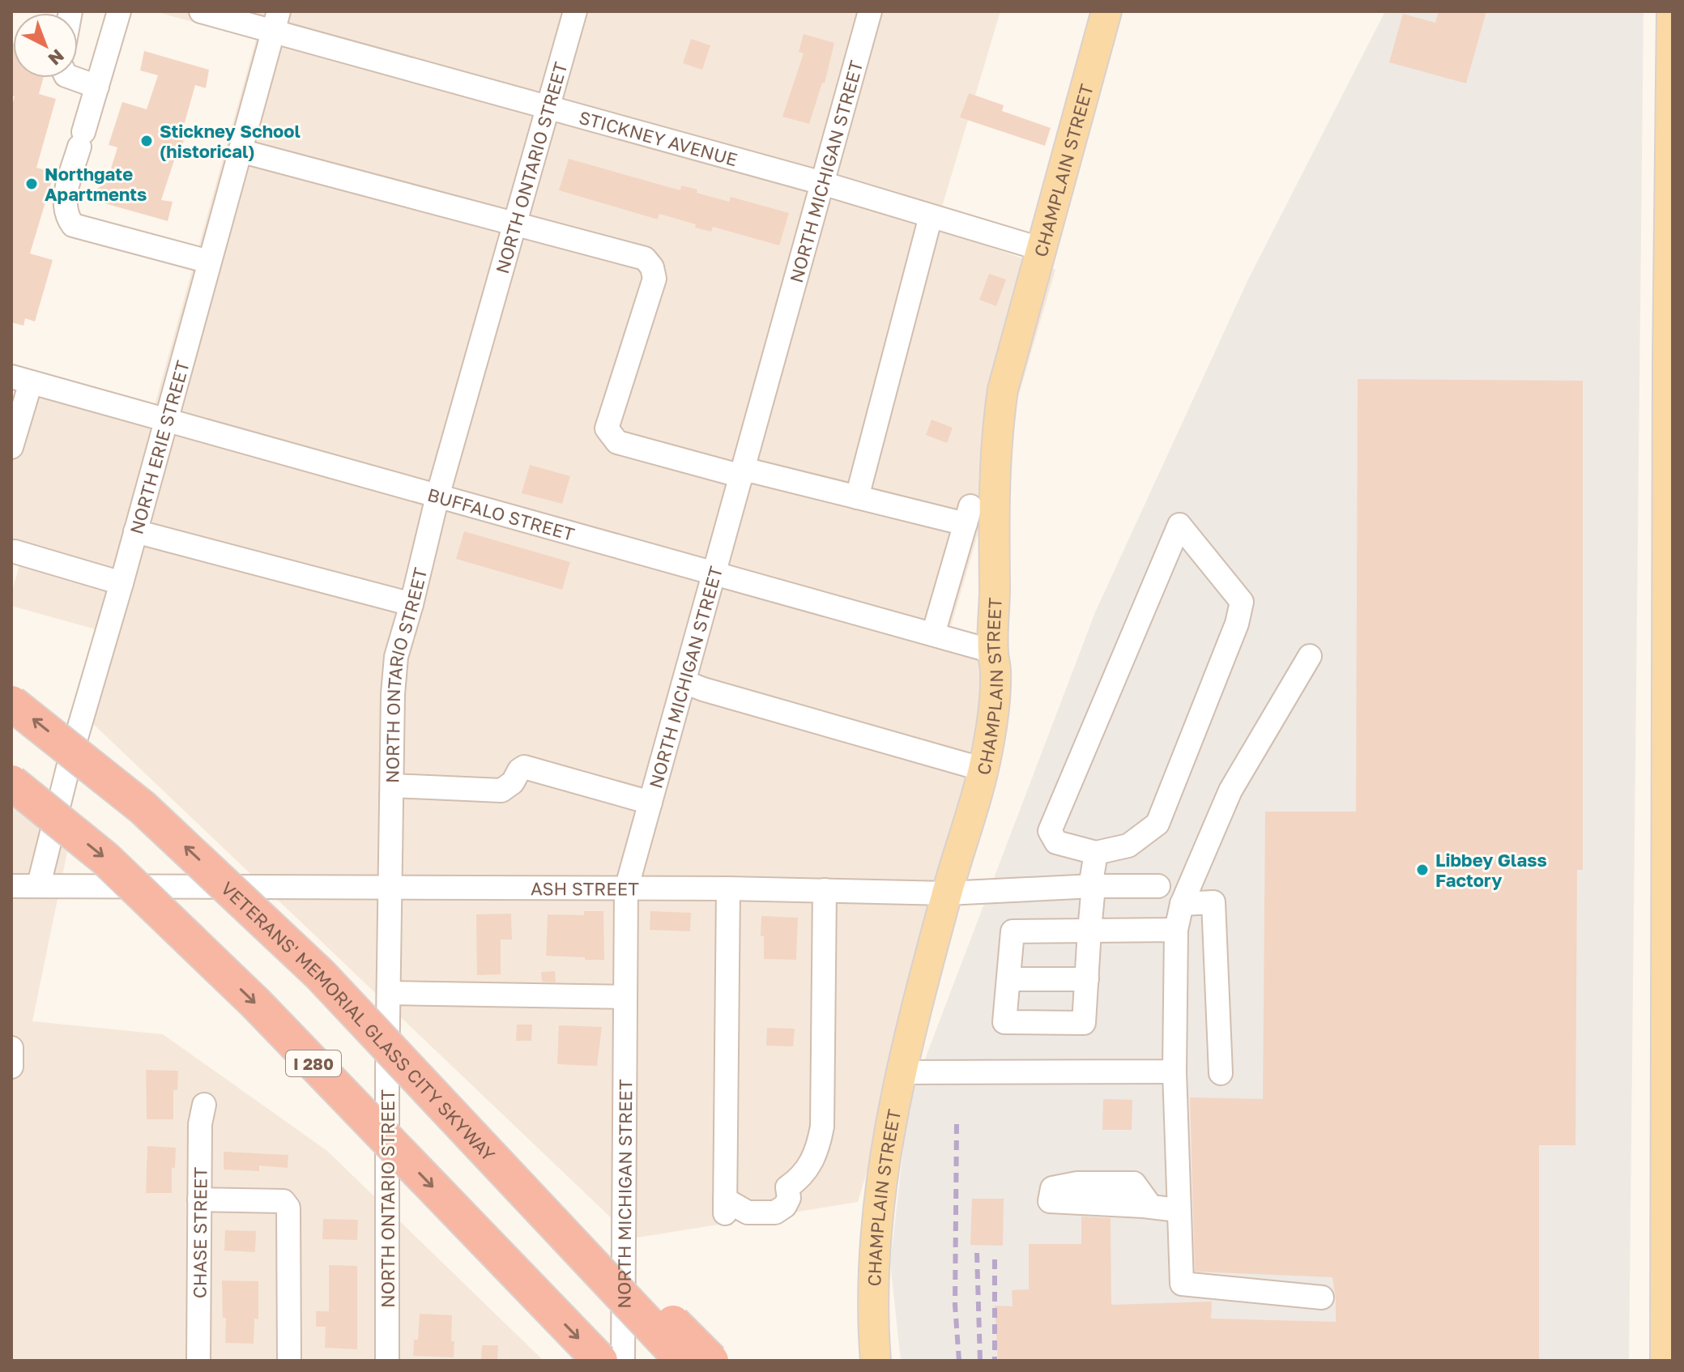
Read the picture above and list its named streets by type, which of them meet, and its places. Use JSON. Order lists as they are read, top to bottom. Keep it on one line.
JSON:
{"streets":{"highway":["VETERANS' MEMORIAL GLASS CITY SKYWAY","I 280"],"main road":["CHAMPLAIN STREET"],"street":["STICKNEY AVENUE","NORTH ONTARIO STREET","NORTH MICHIGAN STREET","NORTH ERIE STREET","BUFFALO STREET","ASH STREET","CHASE STREET"]},"crossings":[["STICKNEY AVENUE","NORTH ONTARIO STREET"],["STICKNEY AVENUE","CHAMPLAIN STREET"],["STICKNEY AVENUE","NORTH MICHIGAN STREET"],["STICKNEY AVENUE","NORTH ERIE STREET"],["NORTH ONTARIO STREET","BUFFALO STREET"],["NORTH ONTARIO STREET","ASH STREET"],["CHAMPLAIN STREET","BUFFALO STREET"],["CHAMPLAIN STREET","ASH STREET"],["NORTH MICHIGAN STREET","BUFFALO STREET"],["NORTH MICHIGAN STREET","ASH STREET"],["NORTH ERIE STREET","BUFFALO STREET"],["NORTH ERIE STREET","ASH STREET"]],"places":["Stickney School (historical)","Northgate Apartments","Libbey Glass Factory"],"north":"bottom right"}
